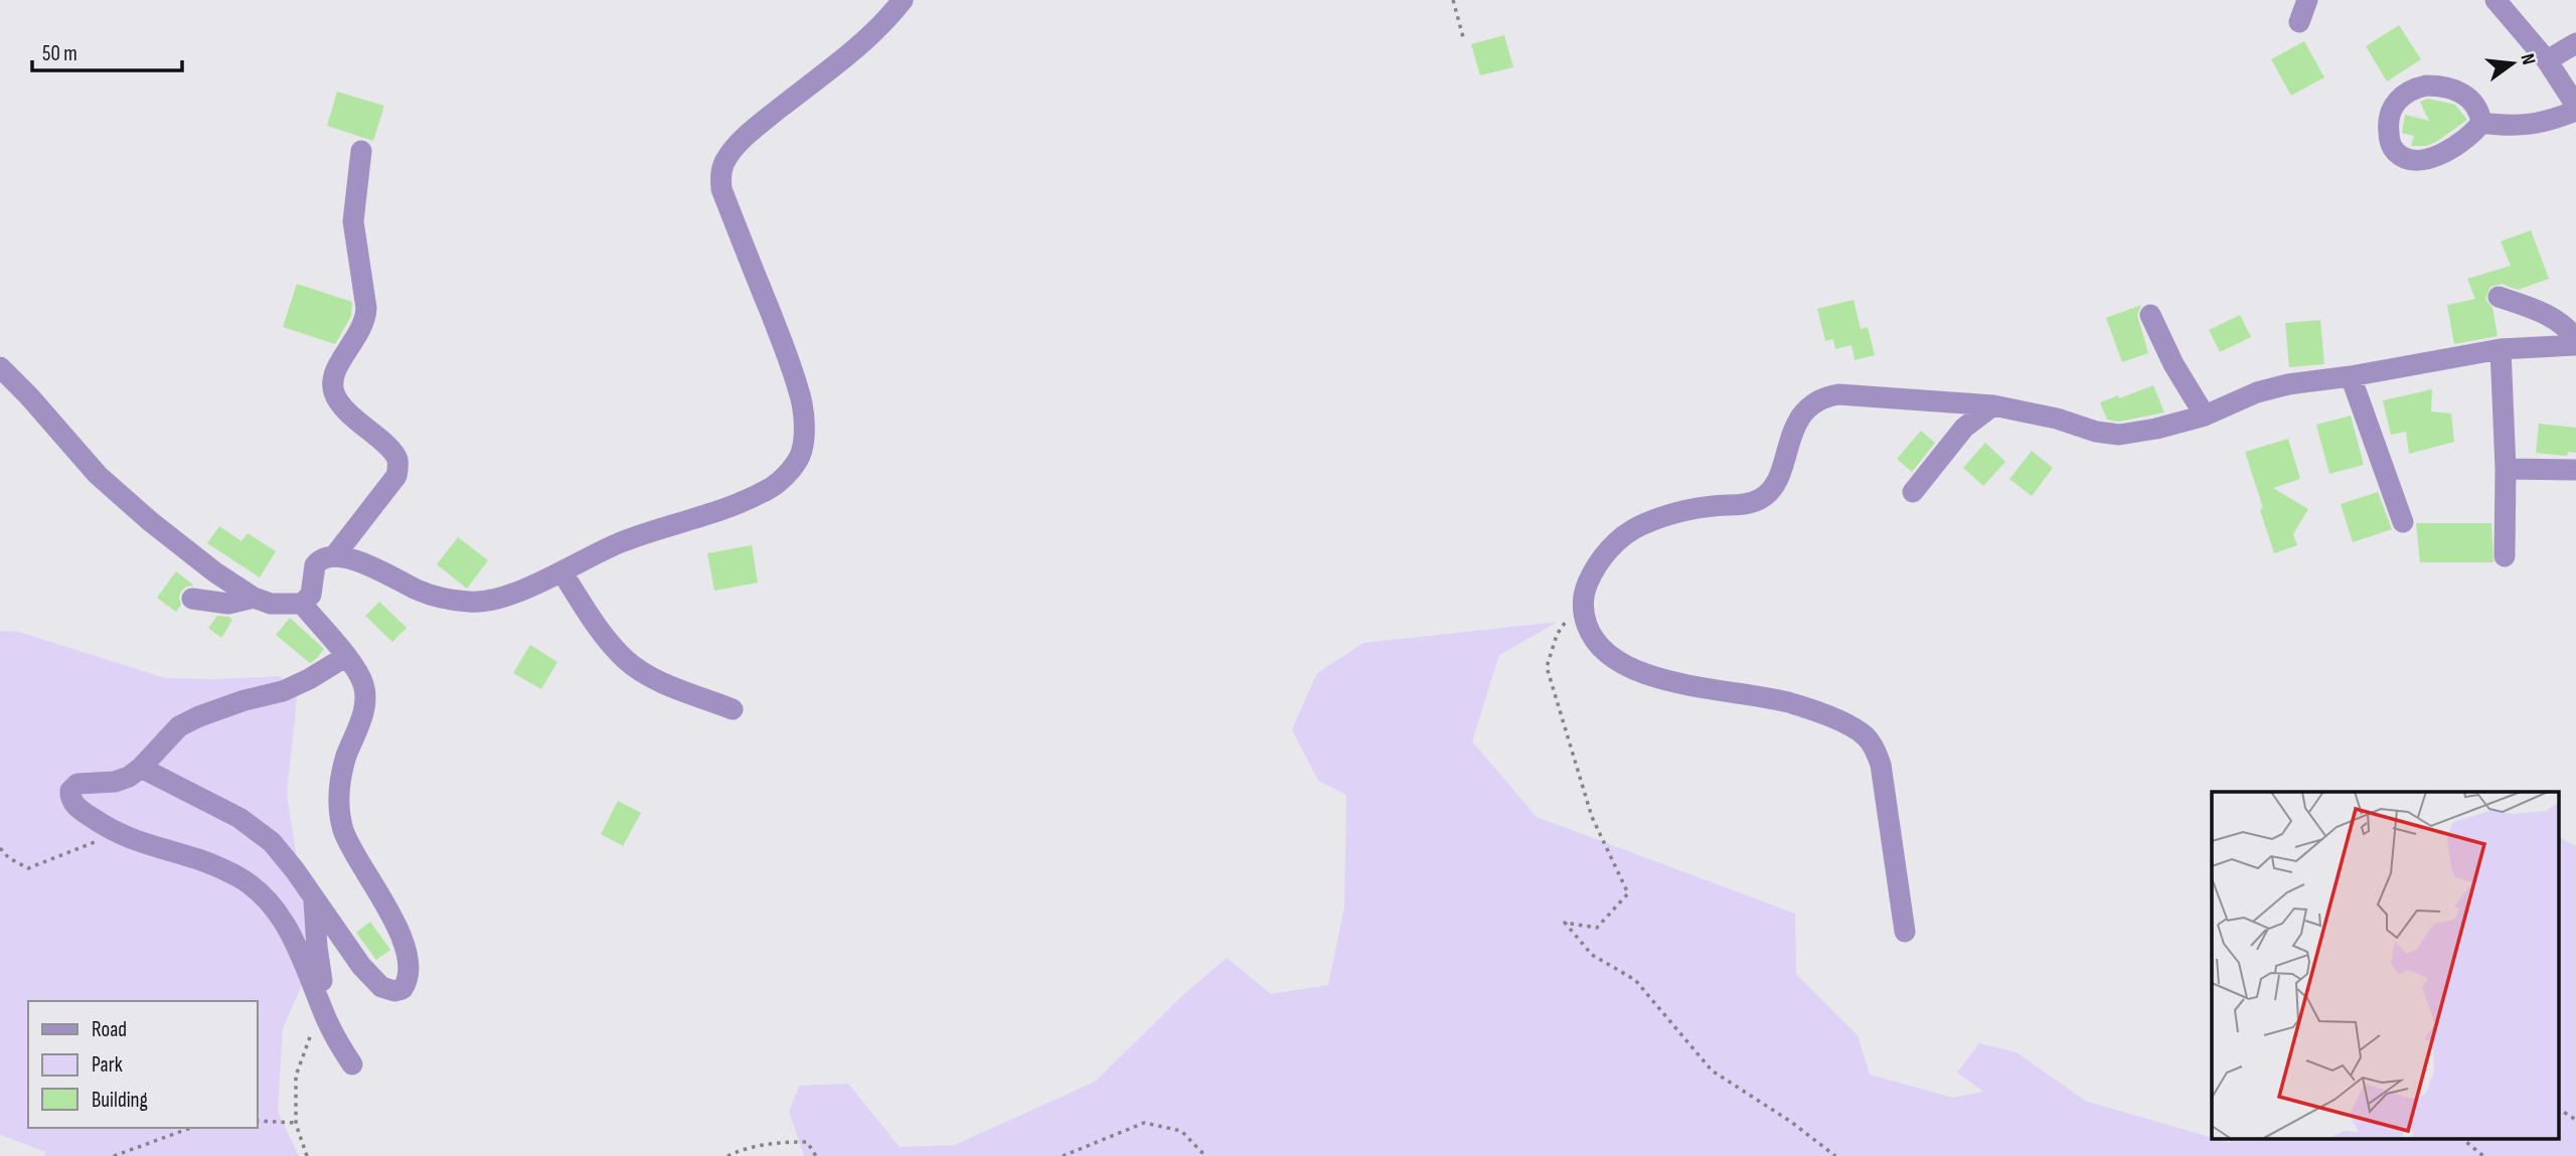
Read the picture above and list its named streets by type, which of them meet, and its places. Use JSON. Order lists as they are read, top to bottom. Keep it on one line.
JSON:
{"legend":["Road","Park","Building"],"scale_bar":"50 m","north":"right"}
